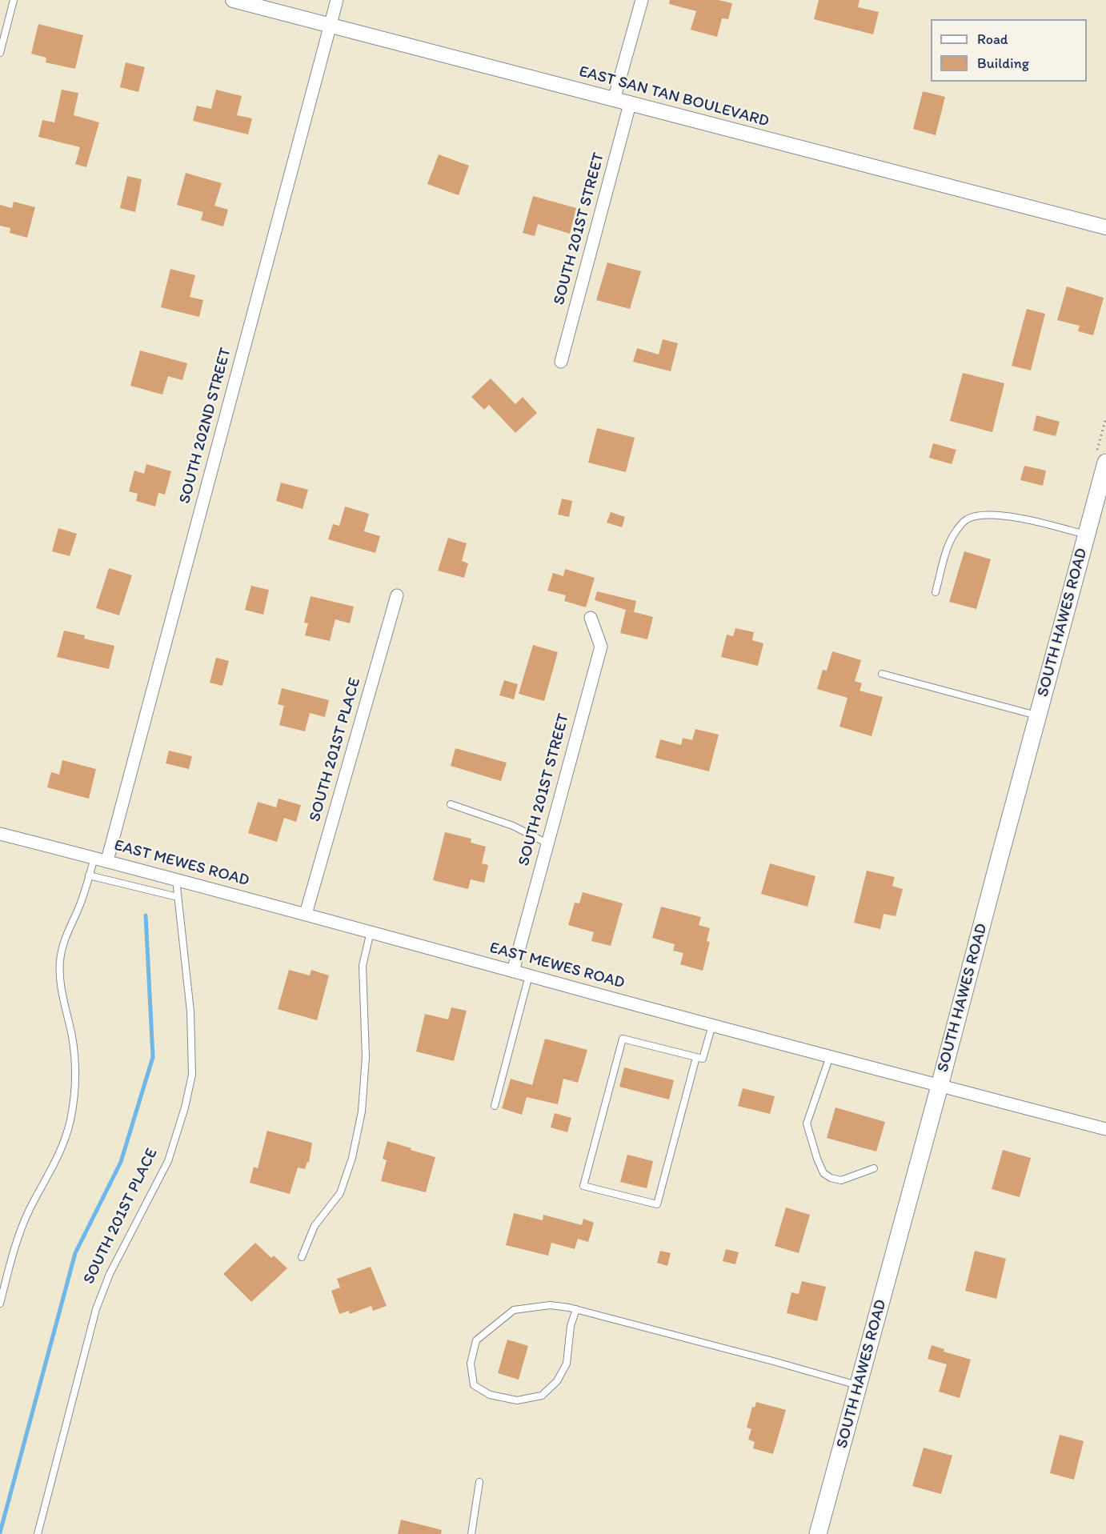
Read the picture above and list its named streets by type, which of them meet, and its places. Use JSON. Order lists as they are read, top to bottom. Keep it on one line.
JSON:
{"streets":{"main road":["SOUTH HAWES ROAD"],"street":["EAST SAN TAN BOULEVARD","SOUTH 201ST STREET","SOUTH 202ND STREET","SOUTH 201ST PLACE","EAST MEWES ROAD"]},"crossings":[["EAST SAN TAN BOULEVARD","SOUTH 201ST STREET"],["EAST SAN TAN BOULEVARD","SOUTH 202ND STREET"],["SOUTH 201ST STREET","EAST MEWES ROAD"],["SOUTH 202ND STREET","EAST MEWES ROAD"],["SOUTH HAWES ROAD","EAST MEWES ROAD"],["SOUTH 201ST PLACE","EAST MEWES ROAD"]],"legend":["Road","Building"]}
